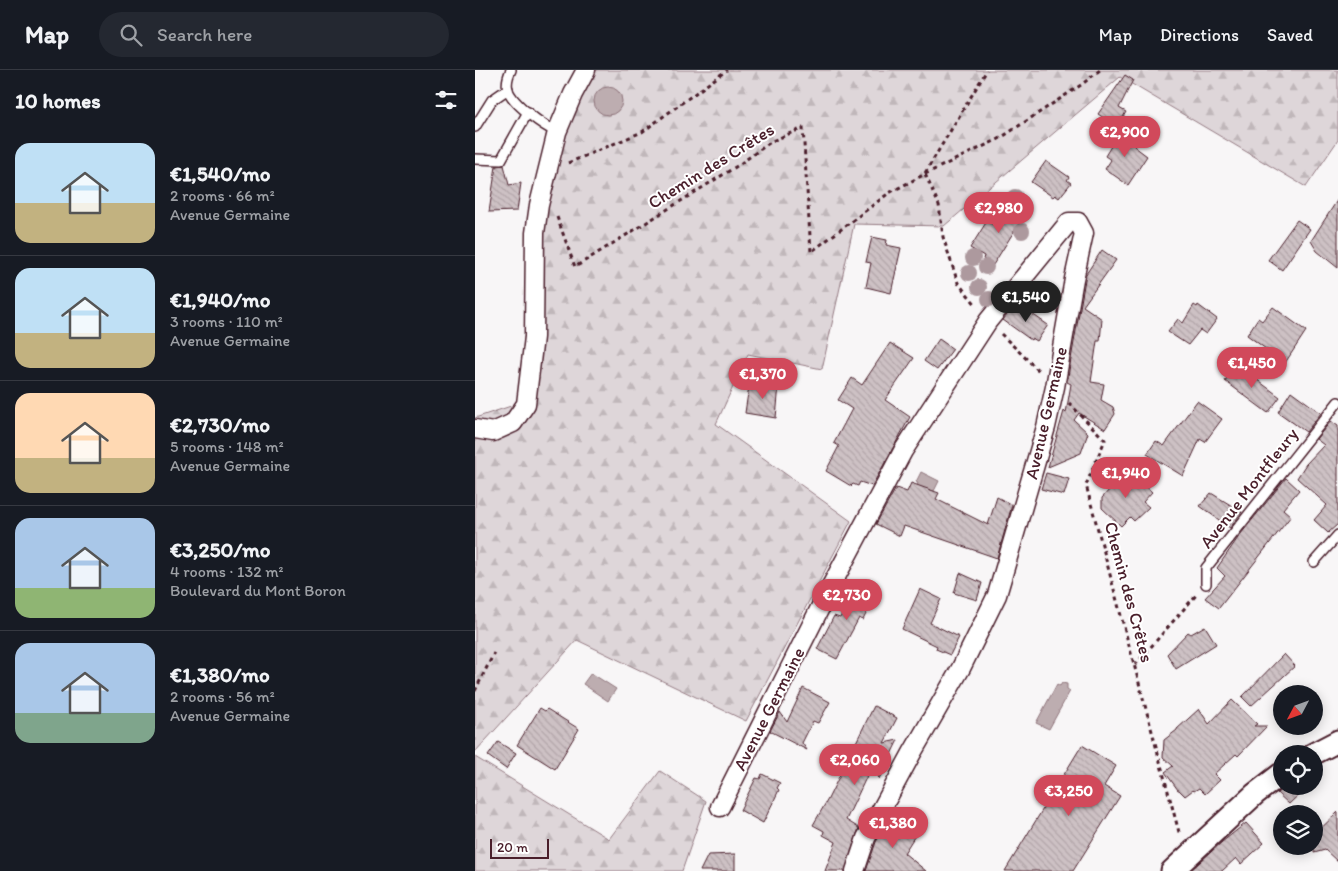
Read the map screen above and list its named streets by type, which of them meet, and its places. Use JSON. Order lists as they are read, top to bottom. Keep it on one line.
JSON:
{"streets":{"street":["Avenue Germaine"],"lane":["Avenue Montfleury"],"path":["Chemin des Crêtes"]},"crossings":[["Chemin des Crêtes","Avenue Germaine"]],"scale_bar":"20 m","north":"bottom left","page":{"header":"Map","search":"Search here","nav":["Map","Directions","Saved"],"heading":"10 homes","price":["€2,900","€2,980","€1,540","€1,450","€1,370","€1,940","€2,730","€2,060","€3,250","€1,380"],"list":[{"name":"€1,540/mo","note":"2 rooms · 66 m² · Avenue Germaine"},{"name":"€1,940/mo","note":"3 rooms · 110 m² · Avenue Germaine"},{"name":"€2,730/mo","note":"5 rooms · 148 m² · Avenue Germaine"},{"name":"€3,250/mo","note":"4 rooms · 132 m² · Boulevard du Mont Boron"},{"name":"€1,380/mo","note":"2 rooms · 56 m² · Avenue Germaine"}],"scale":"20 m"}}
